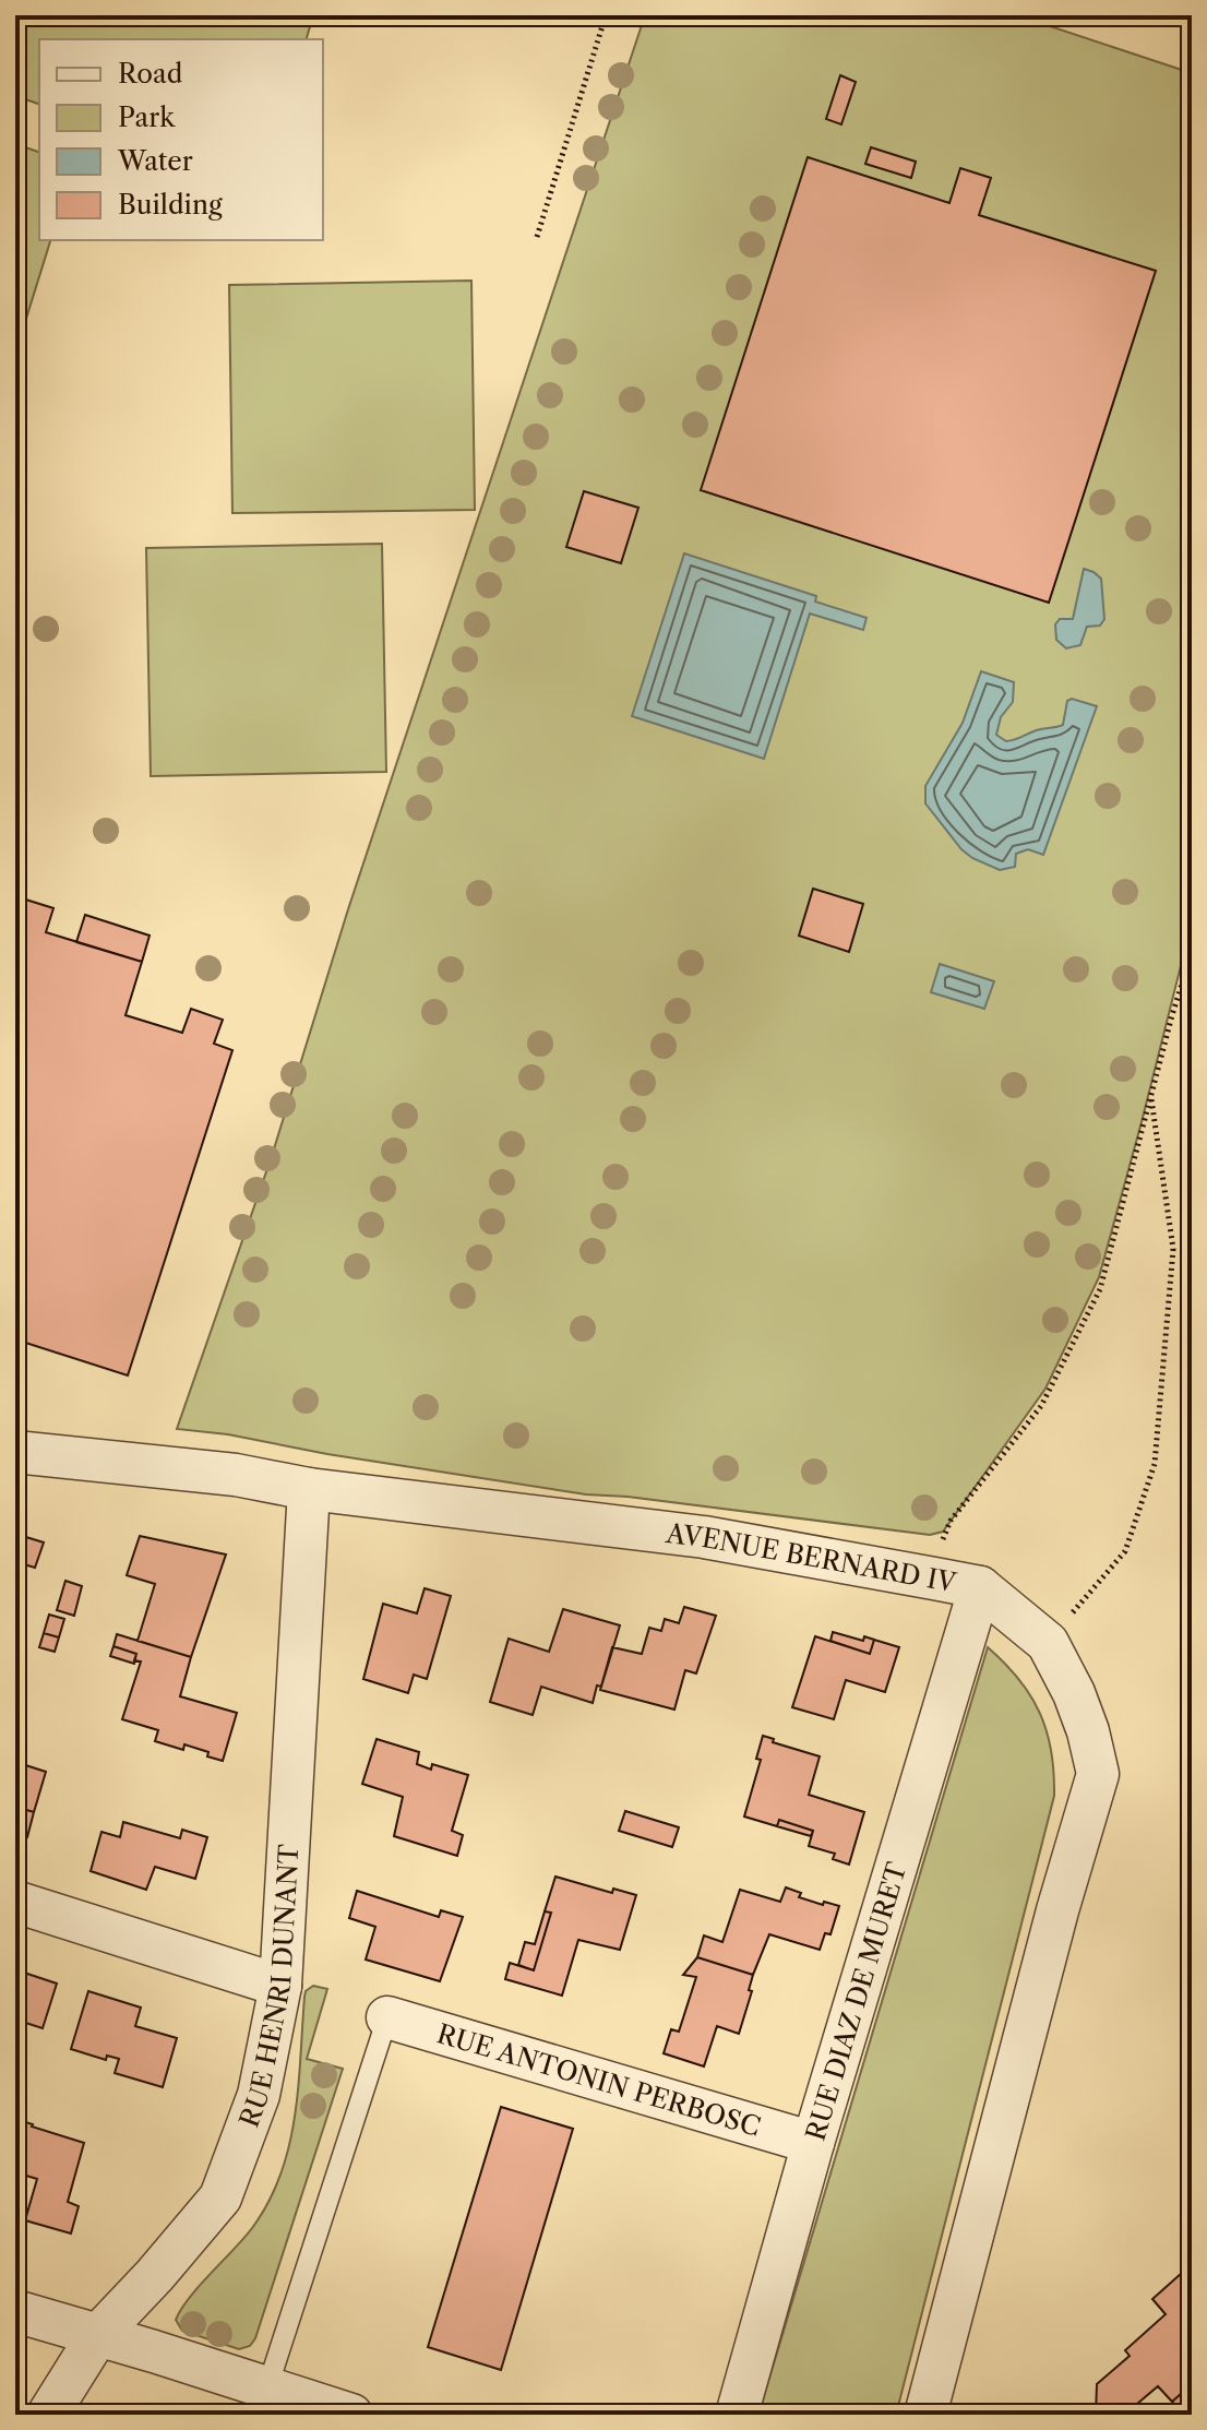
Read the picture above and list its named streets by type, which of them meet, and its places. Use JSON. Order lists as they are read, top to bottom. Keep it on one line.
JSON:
{"streets":{"street":["AVENUE BERNARD IV","RUE HENRI DUNANT","RUE DIAZ DE MURET","RUE ANTONIN PERBOSC"]},"crossings":[["AVENUE BERNARD IV","RUE HENRI DUNANT"],["AVENUE BERNARD IV","RUE DIAZ DE MURET"],["RUE DIAZ DE MURET","RUE ANTONIN PERBOSC"]],"legend":["Road","Park","Water","Building"]}
